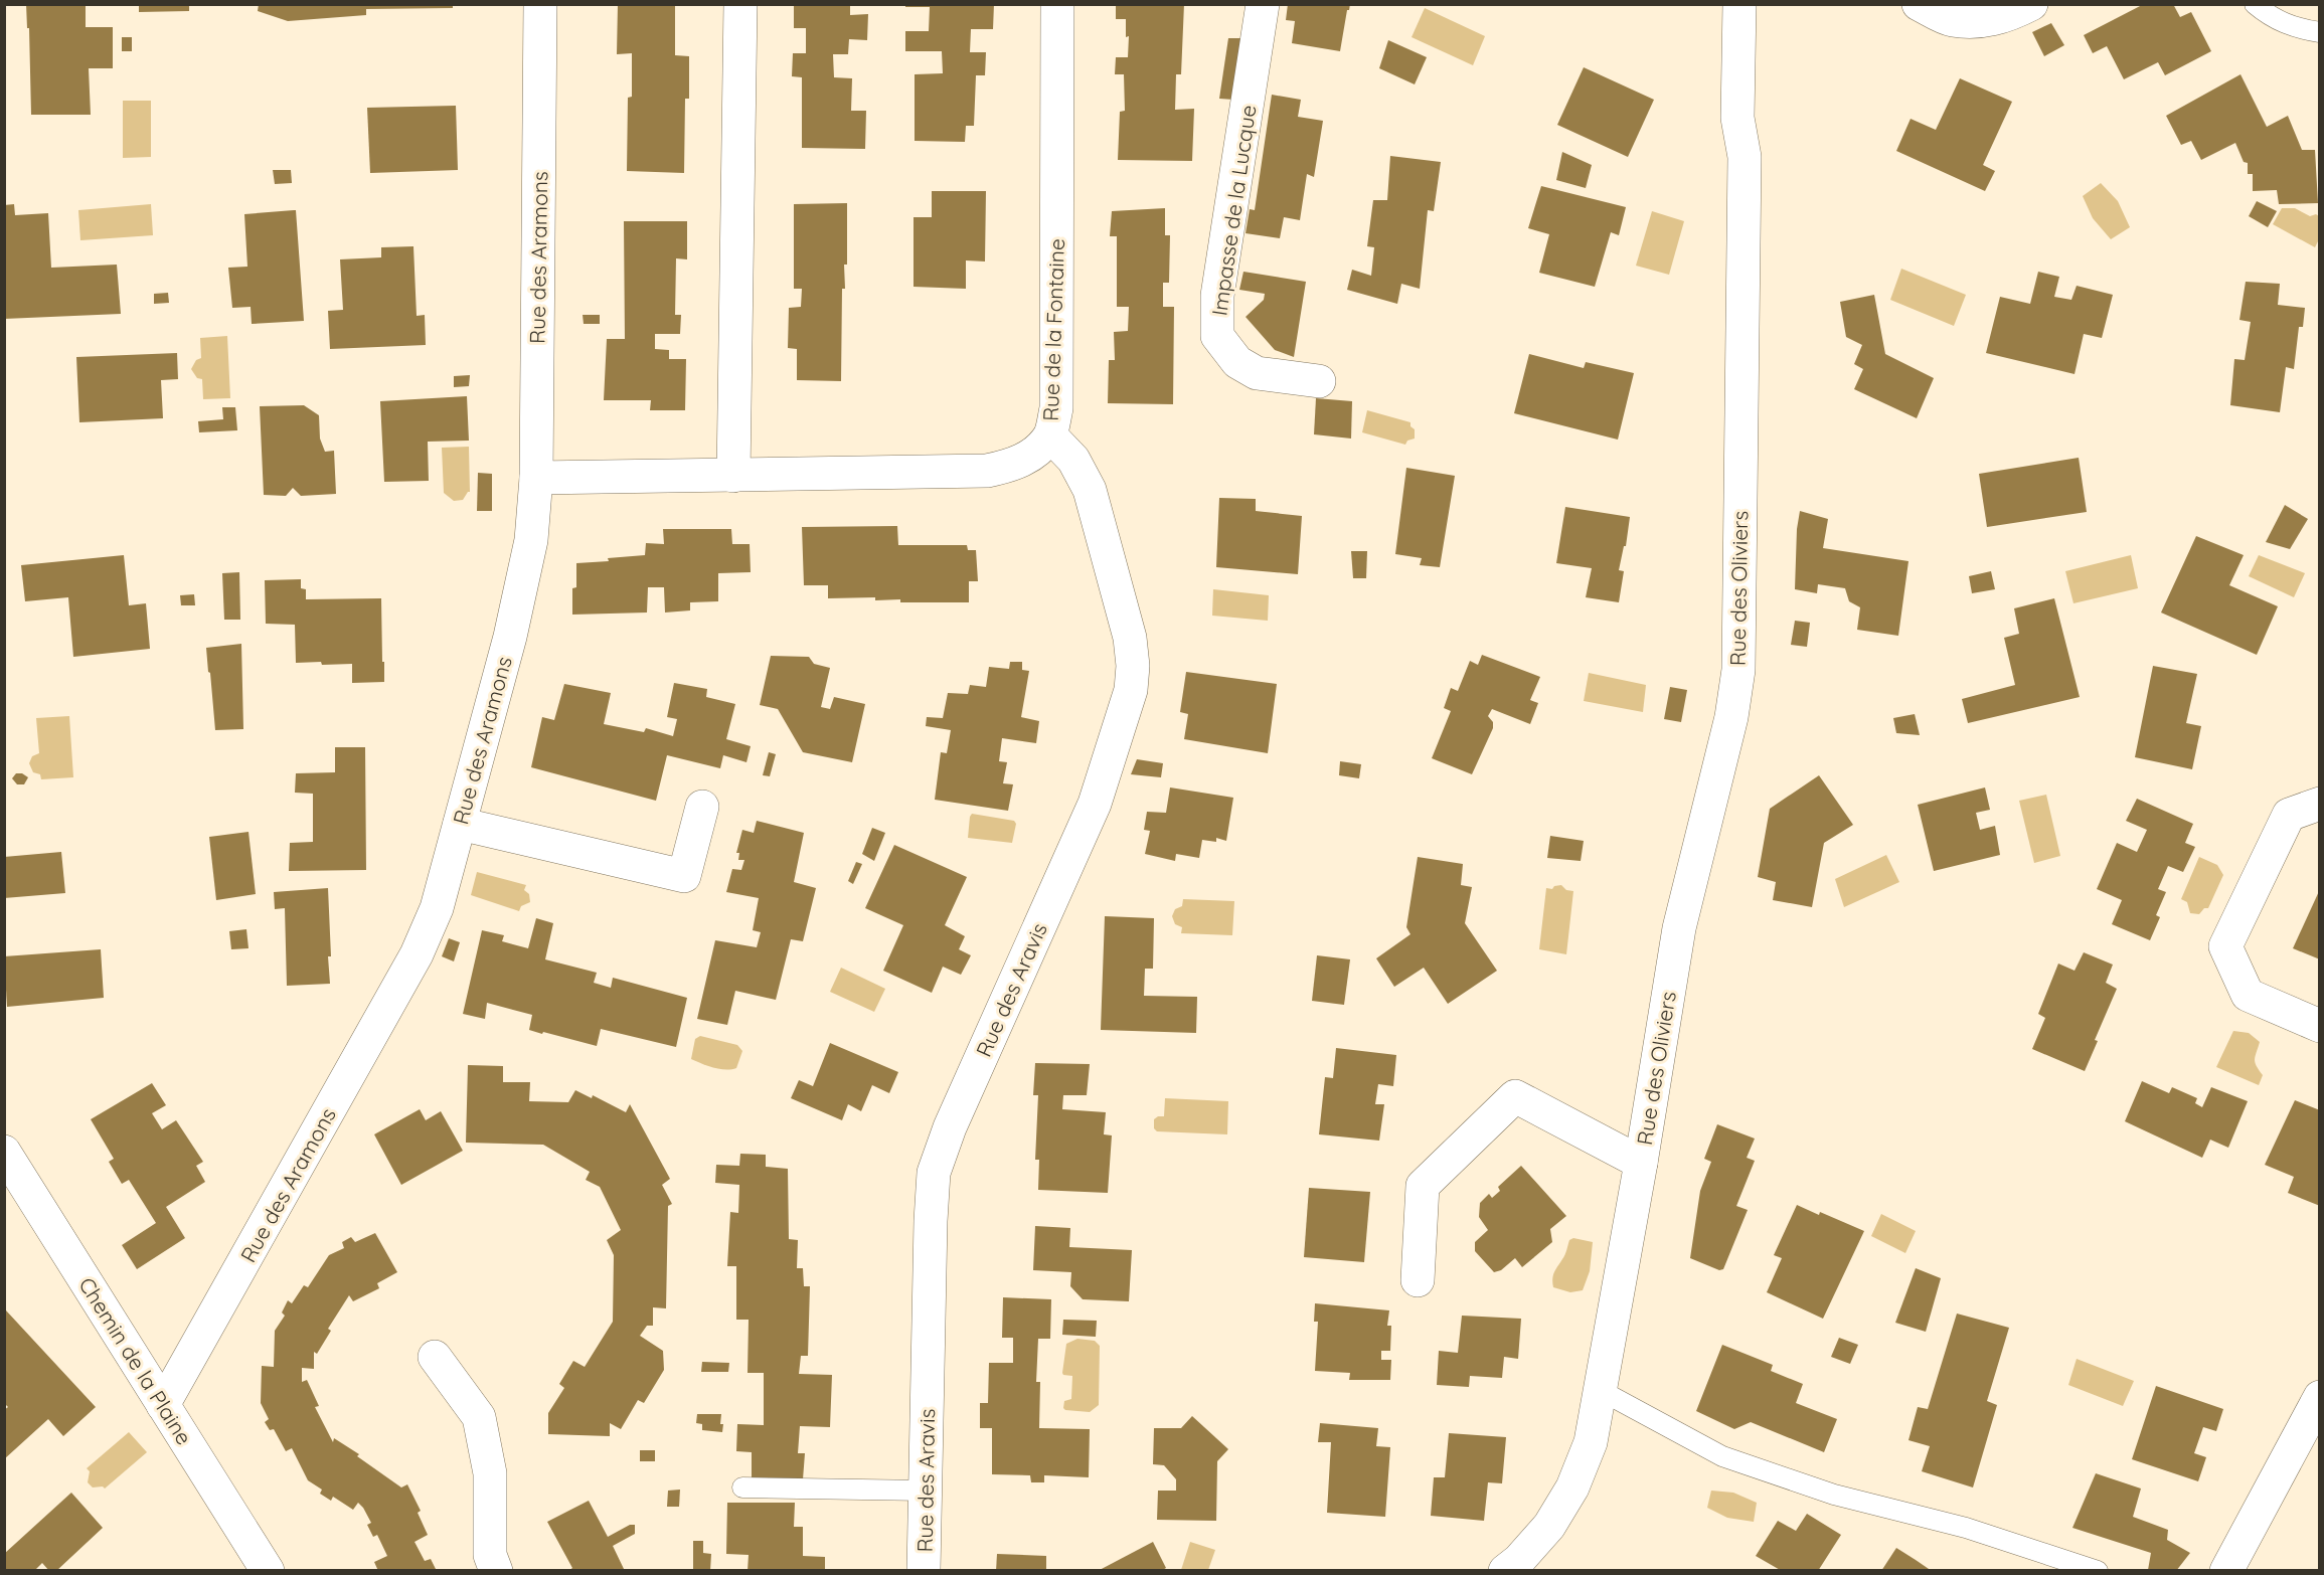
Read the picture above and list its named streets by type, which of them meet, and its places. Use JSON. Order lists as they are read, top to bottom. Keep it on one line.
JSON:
{"streets":{"street":["Impasse de la Lucque","Rue des Aramons","Rue de la Fontaine","Rue des Oliviers","Rue des Aravis","Chemin de la Plaine"]},"crossings":[["Rue des Aramons","Rue de la Fontaine"],["Rue des Aramons","Chemin de la Plaine"],["Rue de la Fontaine","Rue des Aravis"]]}
